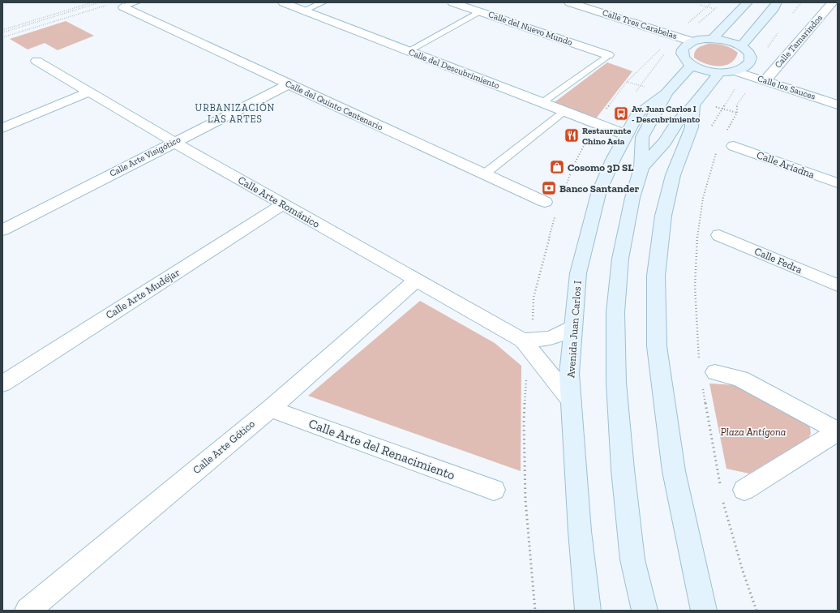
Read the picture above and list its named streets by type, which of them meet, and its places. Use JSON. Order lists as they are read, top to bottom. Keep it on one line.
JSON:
{"streets":{"main road":["Avenida Juan Carlos I"],"street":["Calle Tres Carabelas","Calle del Nuevo Mundo","Calle Tamarindos","Calle del Descubrimiento","Calle los Sauces","Calle del Quinto Centenario","Calle Arte Visigótico","Calle Ariadna","Calle Arte Románico","Calle Fedra","Calle Arte Mudéjar","Calle Arte Gótico","Calle Arte del Renacimiento"]},"crossings":[["Calle Tamarindos","Calle los Sauces"],["Calle del Descubrimiento","Avenida Juan Carlos I"],["Calle los Sauces","Avenida Juan Carlos I"],["Calle del Quinto Centenario","Calle Arte Visigótico"],["Calle Arte Visigótico","Calle Arte Románico"],["Calle Arte Románico","Calle Arte Mudéjar"],["Calle Arte Románico","Avenida Juan Carlos I"],["Calle Arte Románico","Calle Arte Gótico"],["Calle Arte Gótico","Calle Arte del Renacimiento"]],"districts":["URBANIZACIÓN LAS ARTES"],"parks":["Plaza Antígona"],"places":{"bus stop":["Av. Juan Carlos I - Descubrimiento"],"restaurant":["Restaurante Chino Asia"],"shop":["Cosomo 3D SL"],"bank":["Banco Santander"]}}
